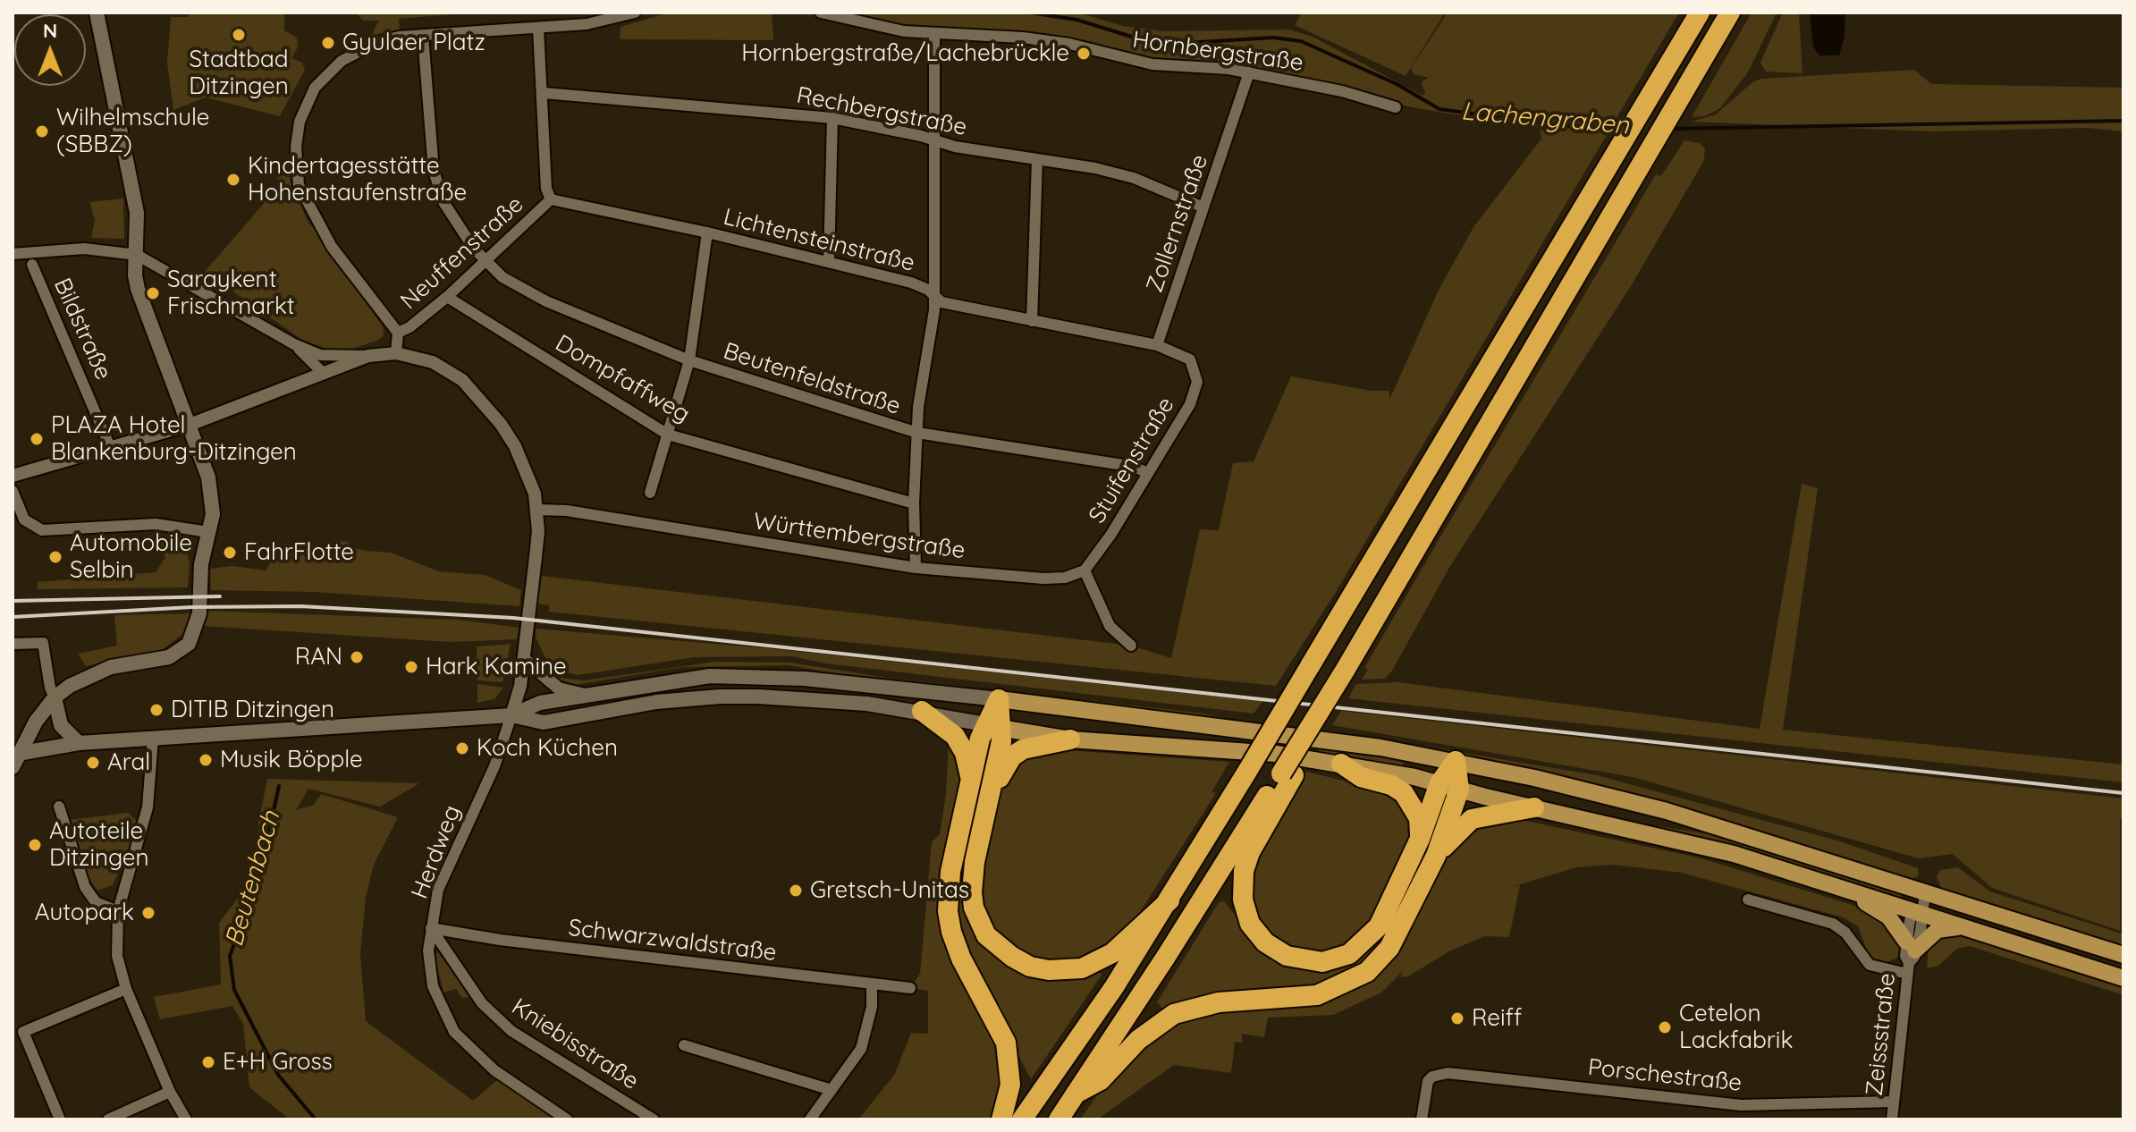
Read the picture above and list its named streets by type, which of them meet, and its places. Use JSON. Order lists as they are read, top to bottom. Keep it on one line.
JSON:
{"streets":{"street":["Hornbergstraße","Rechbergstraße","Zollernstraße","Lichtensteinstraße","Neuffenstraße","Bildstraße","Dompfaffweg","Beutenfeldstraße","Stuifenstraße","Württembergstraße","Herdweg","Schwarzwaldstraße","Zeissstraße","Kniebisstraße","Porschestraße"]},"crossings":[["Hornbergstraße","Zollernstraße"],["Rechbergstraße","Zollernstraße"],["Zollernstraße","Lichtensteinstraße"],["Zollernstraße","Stuifenstraße"],["Lichtensteinstraße","Neuffenstraße"],["Lichtensteinstraße","Stuifenstraße"],["Neuffenstraße","Dompfaffweg"],["Neuffenstraße","Beutenfeldstraße"],["Beutenfeldstraße","Stuifenstraße"],["Stuifenstraße","Württembergstraße"],["Herdweg","Schwarzwaldstraße"],["Herdweg","Kniebisstraße"],["Schwarzwaldstraße","Kniebisstraße"],["Zeissstraße","Porschestraße"]],"water":["Lachengraben","Beutenbach"],"places":["Stadtbad Ditzingen","Gyulaer Platz","Hornbergstraße/Lachebrückle","Wilhelmschule (SBBZ)","Kindertagesstätte Hohenstaufenstraße","Saraykent Frischmarkt","PLAZA Hotel Blankenburg-Ditzingen","FahrFlotte","Automobile Selbin","RAN","Hark Kamine","DITIB Ditzingen","Koch Küchen","Musik Böpple","Aral","Autoteile Ditzingen","Gretsch-Unitas","Autopark","Reiff","Cetelon Lackfabrik","E+H Gross"],"north":"top"}
